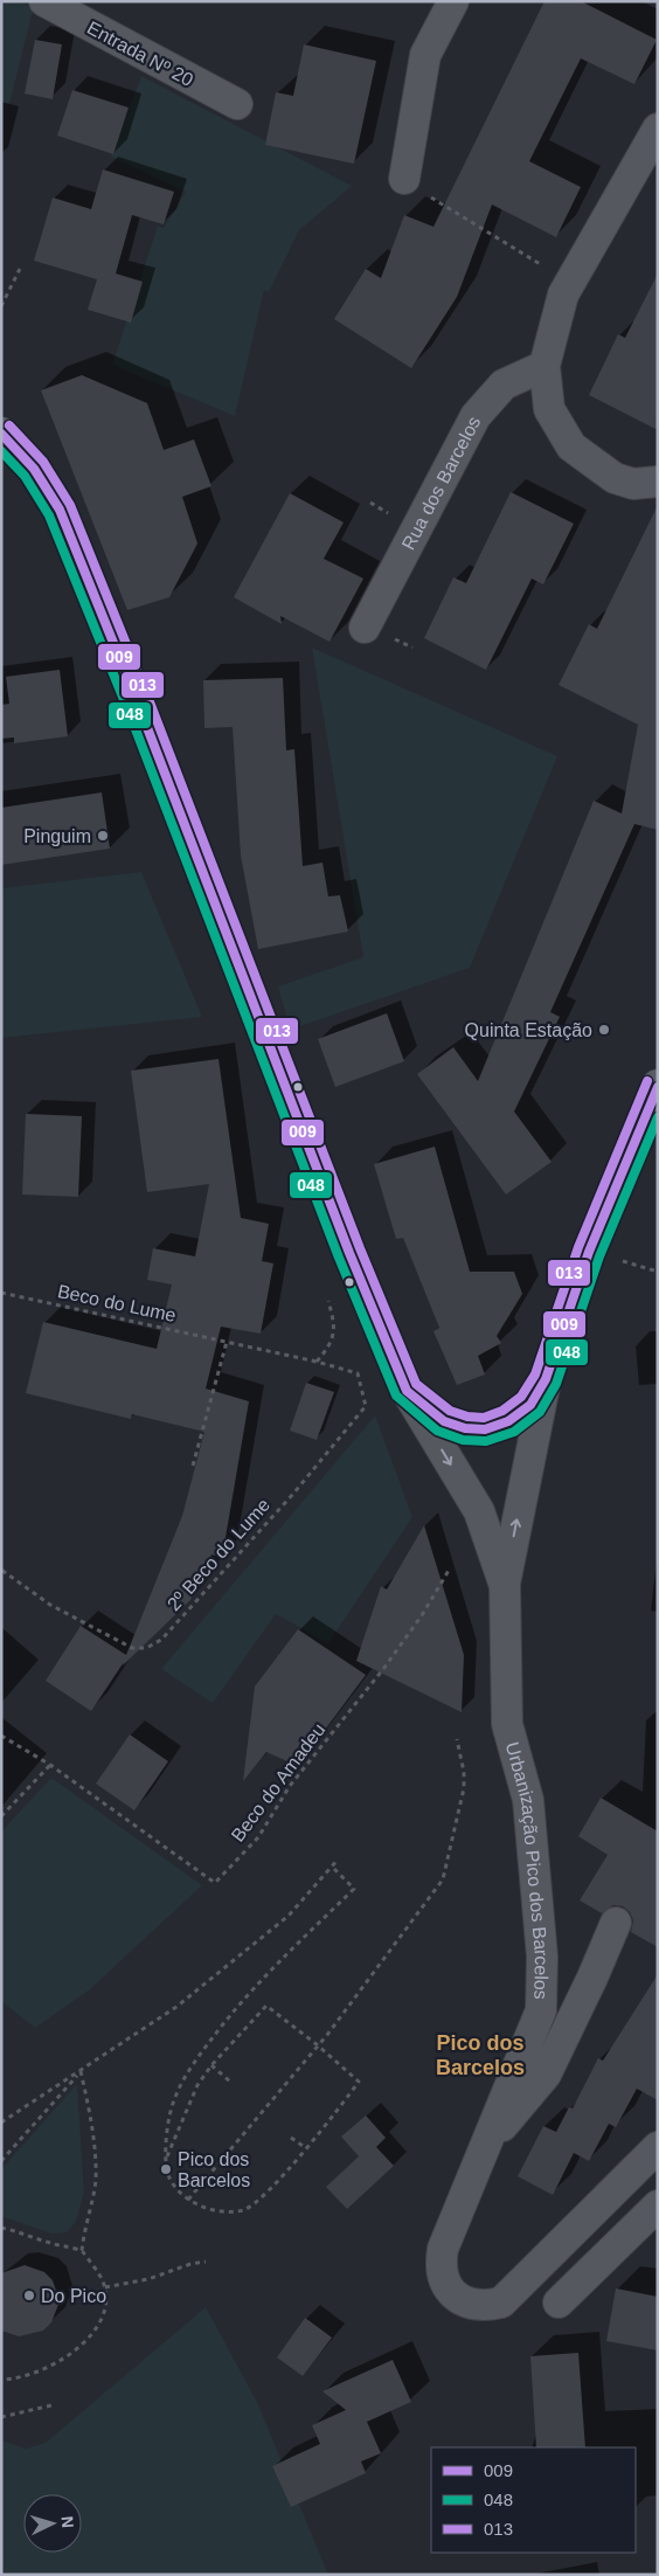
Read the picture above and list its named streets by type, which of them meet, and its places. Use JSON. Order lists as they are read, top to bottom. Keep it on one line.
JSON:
{"streets":{"street":["Entrada Nº 20","Rua dos Barcelos","Urbanização Pico dos Barcelos"],"path":["Beco do Lume","2º Beco do Lume","Beco do Amadeu"]},"crossings":[["Beco do Lume","2º Beco do Lume"]],"districts":["Pico dos Barcelos"],"places":["Pinguim","Quinta Estação","Pico dos Barcelos","Do Pico"],"lines":["transit line 013","transit line 009","transit line 048"],"legend":["009","048","013"],"north":"right"}
